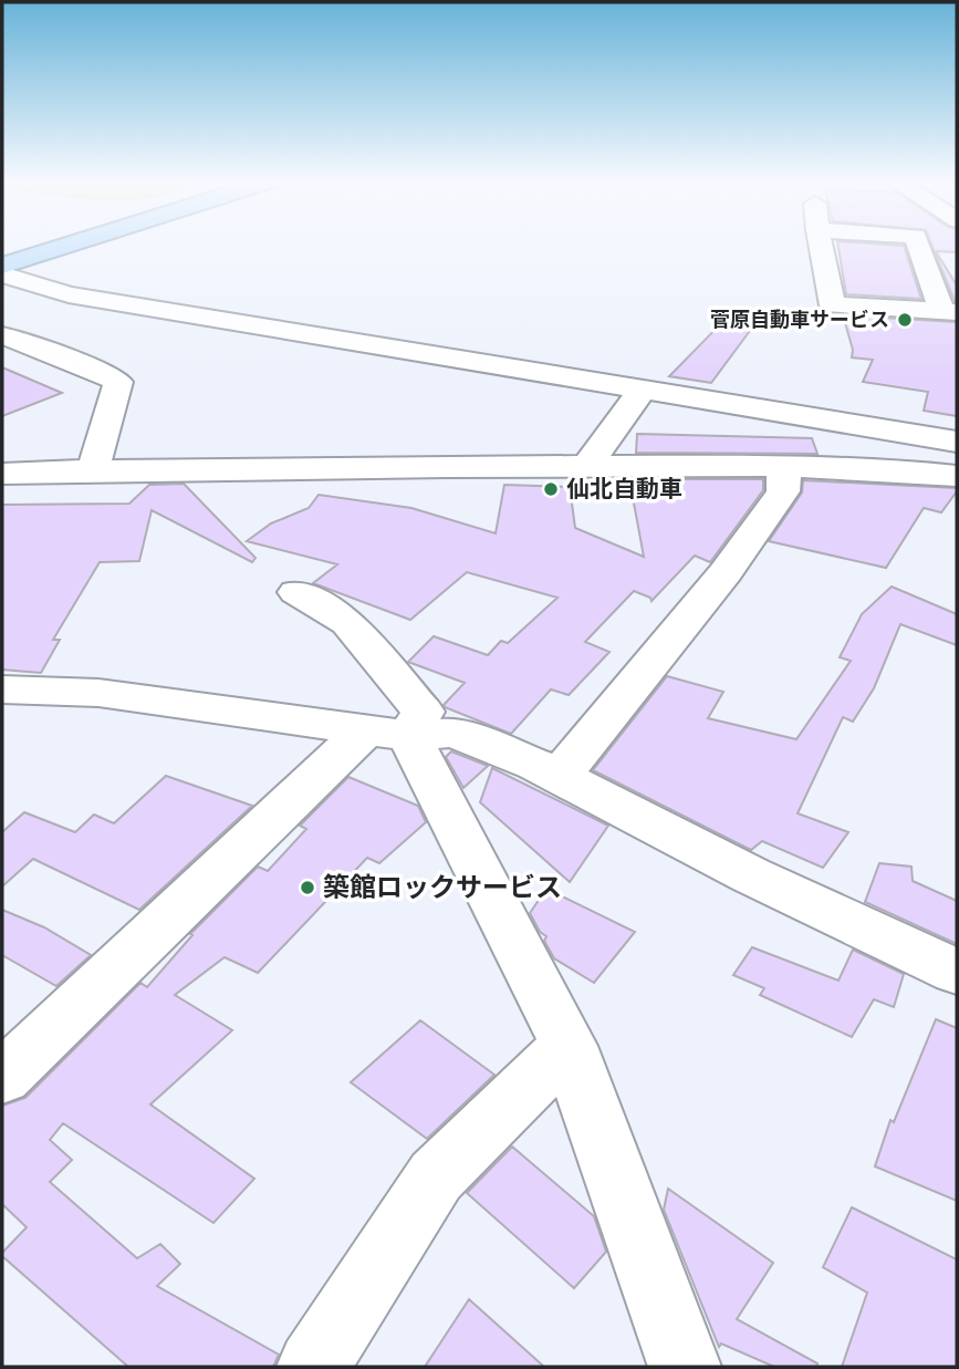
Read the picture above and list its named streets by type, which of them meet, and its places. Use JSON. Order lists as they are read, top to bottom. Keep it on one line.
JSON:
{"places":["菅原自動車サービス","仙北自動車","築館ロックサービス"]}
